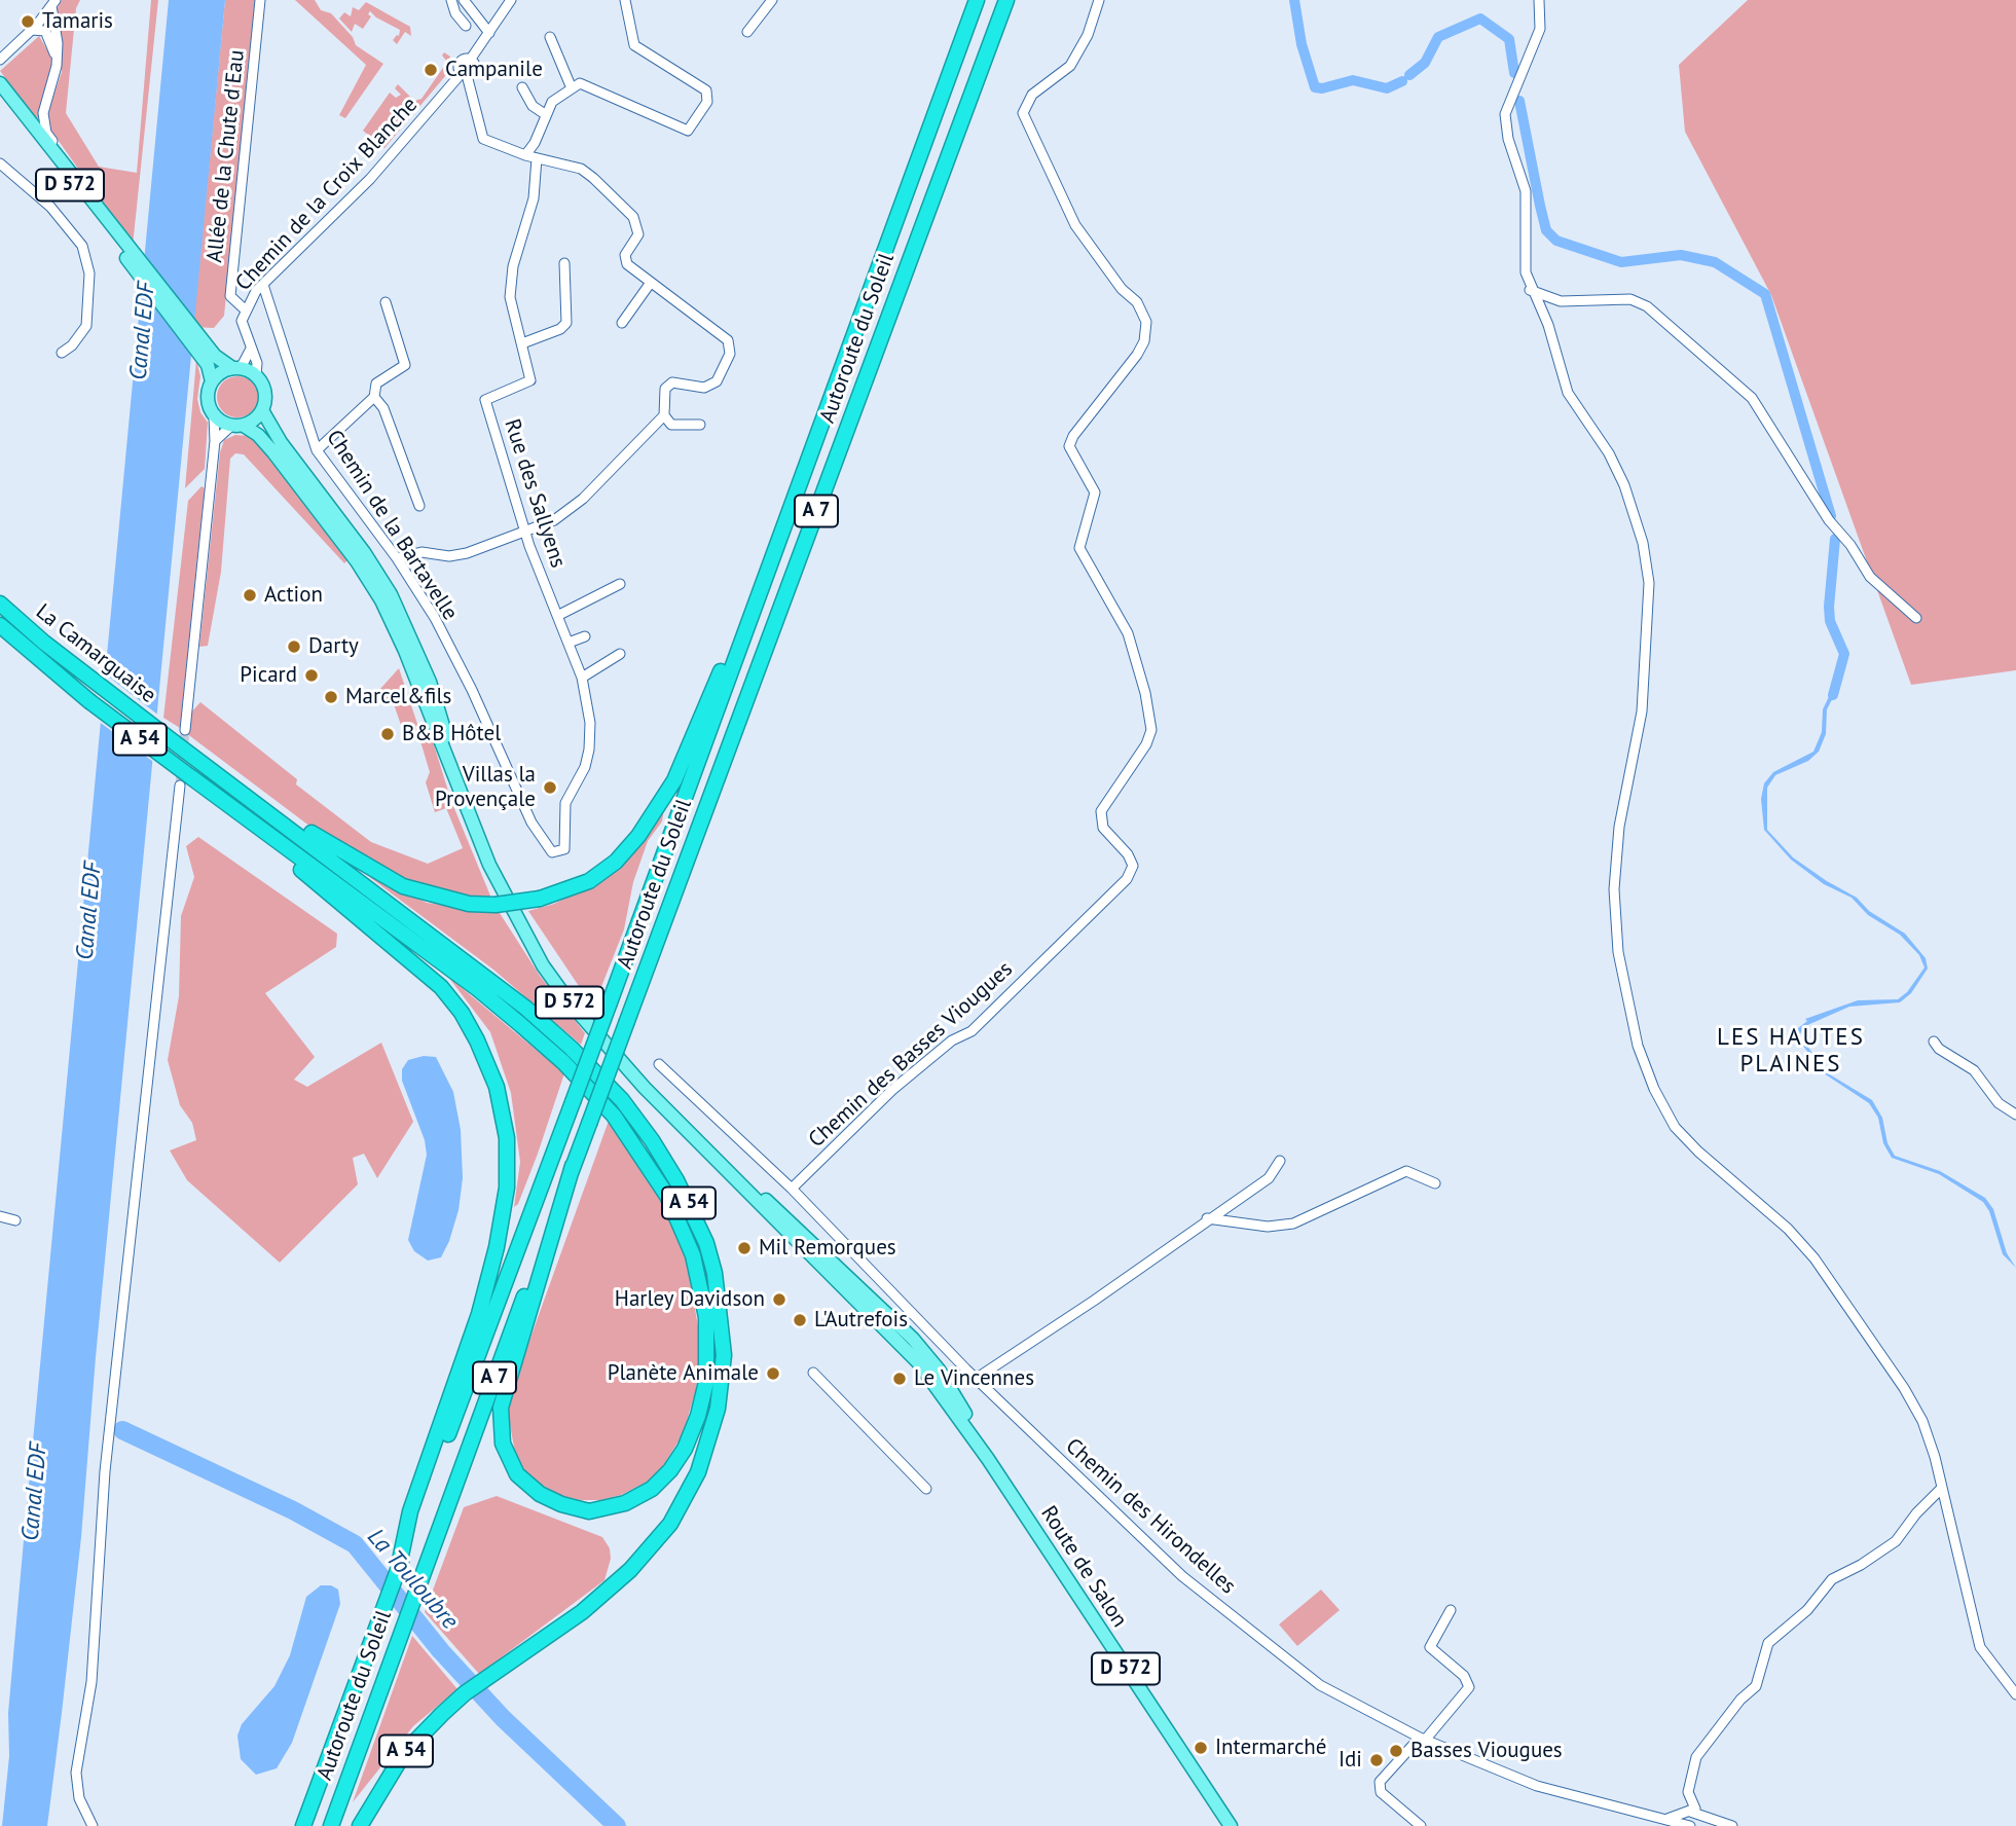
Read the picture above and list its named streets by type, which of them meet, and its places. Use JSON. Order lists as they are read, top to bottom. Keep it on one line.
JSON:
{"streets":{"highway":["Autoroute du Soleil","A 7","La Camarguaise","A 54"],"main road":["D 572","Route de Salon"],"street":["Allée de la Chute d'Eau","Chemin de la Croix Blanche","Rue des Sallyens","Chemin de la Bartavelle","Chemin des Basses Viougues","Chemin des Hirondelles"]},"crossings":[["Allée de la Chute d'Eau","Chemin de la Croix Blanche"],["D 572","Chemin de la Croix Blanche"],["D 572","Route de Salon"],["Chemin de la Croix Blanche","Chemin de la Bartavelle"],["Autoroute du Soleil","A 54"],["Rue des Sallyens","Chemin de la Bartavelle"],["La Camarguaise","A 54"],["Chemin des Basses Viougues","Chemin des Hirondelles"]],"districts":["LES HAUTES PLAINES"],"water":["Canal EDF","La Touloubre"],"places":["Tamaris","Campanile","Action","Darty","Picard","Marcel&fils","B&B Hôtel","Villas la Provençale","Mil Remorques","Harley Davidson","L'Autrefois","Planète Animale","Le Vincennes","Intermarché","Basses Viougues","Idi"]}
